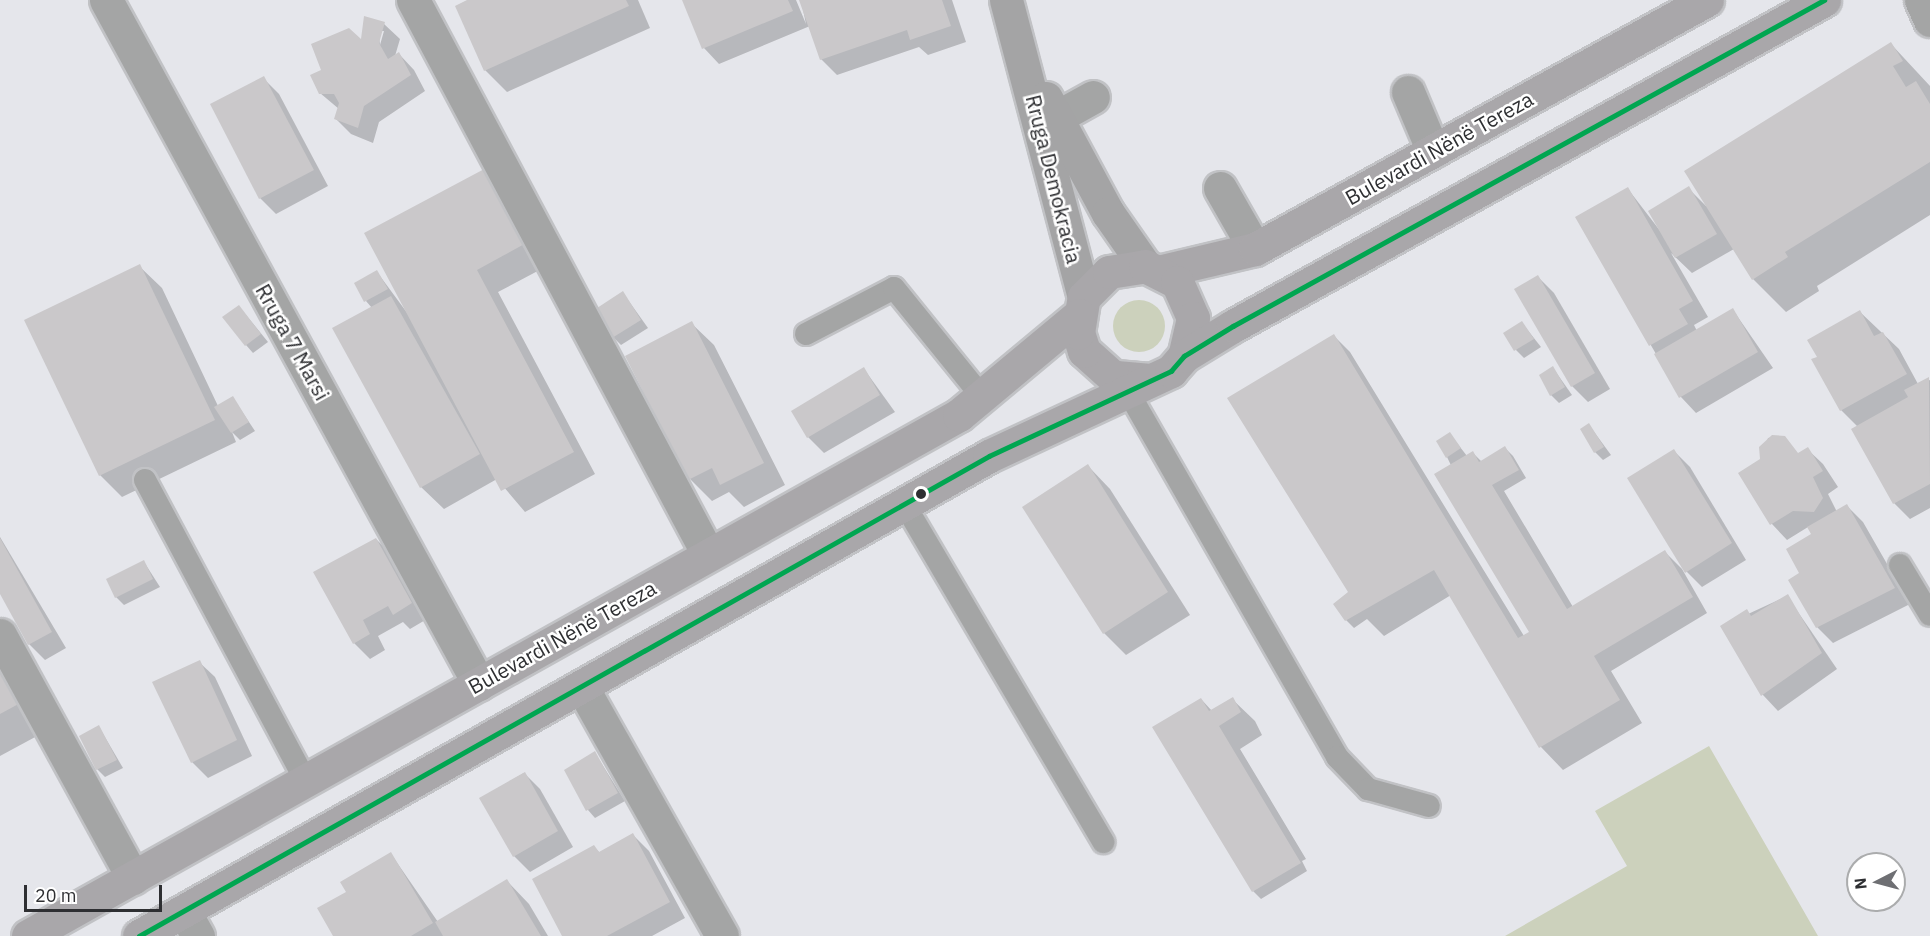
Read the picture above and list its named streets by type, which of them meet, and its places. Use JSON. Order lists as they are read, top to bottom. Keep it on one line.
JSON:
{"streets":{"main road":["Bulevardi Nënë Tereza","Rruga Demokracia"],"street":["Rruga 7 Marsi"]},"crossings":[["Bulevardi Nënë Tereza","Rruga Demokracia"],["Bulevardi Nënë Tereza","Rruga 7 Marsi"]],"scale_bar":"20 m","north":"left"}
